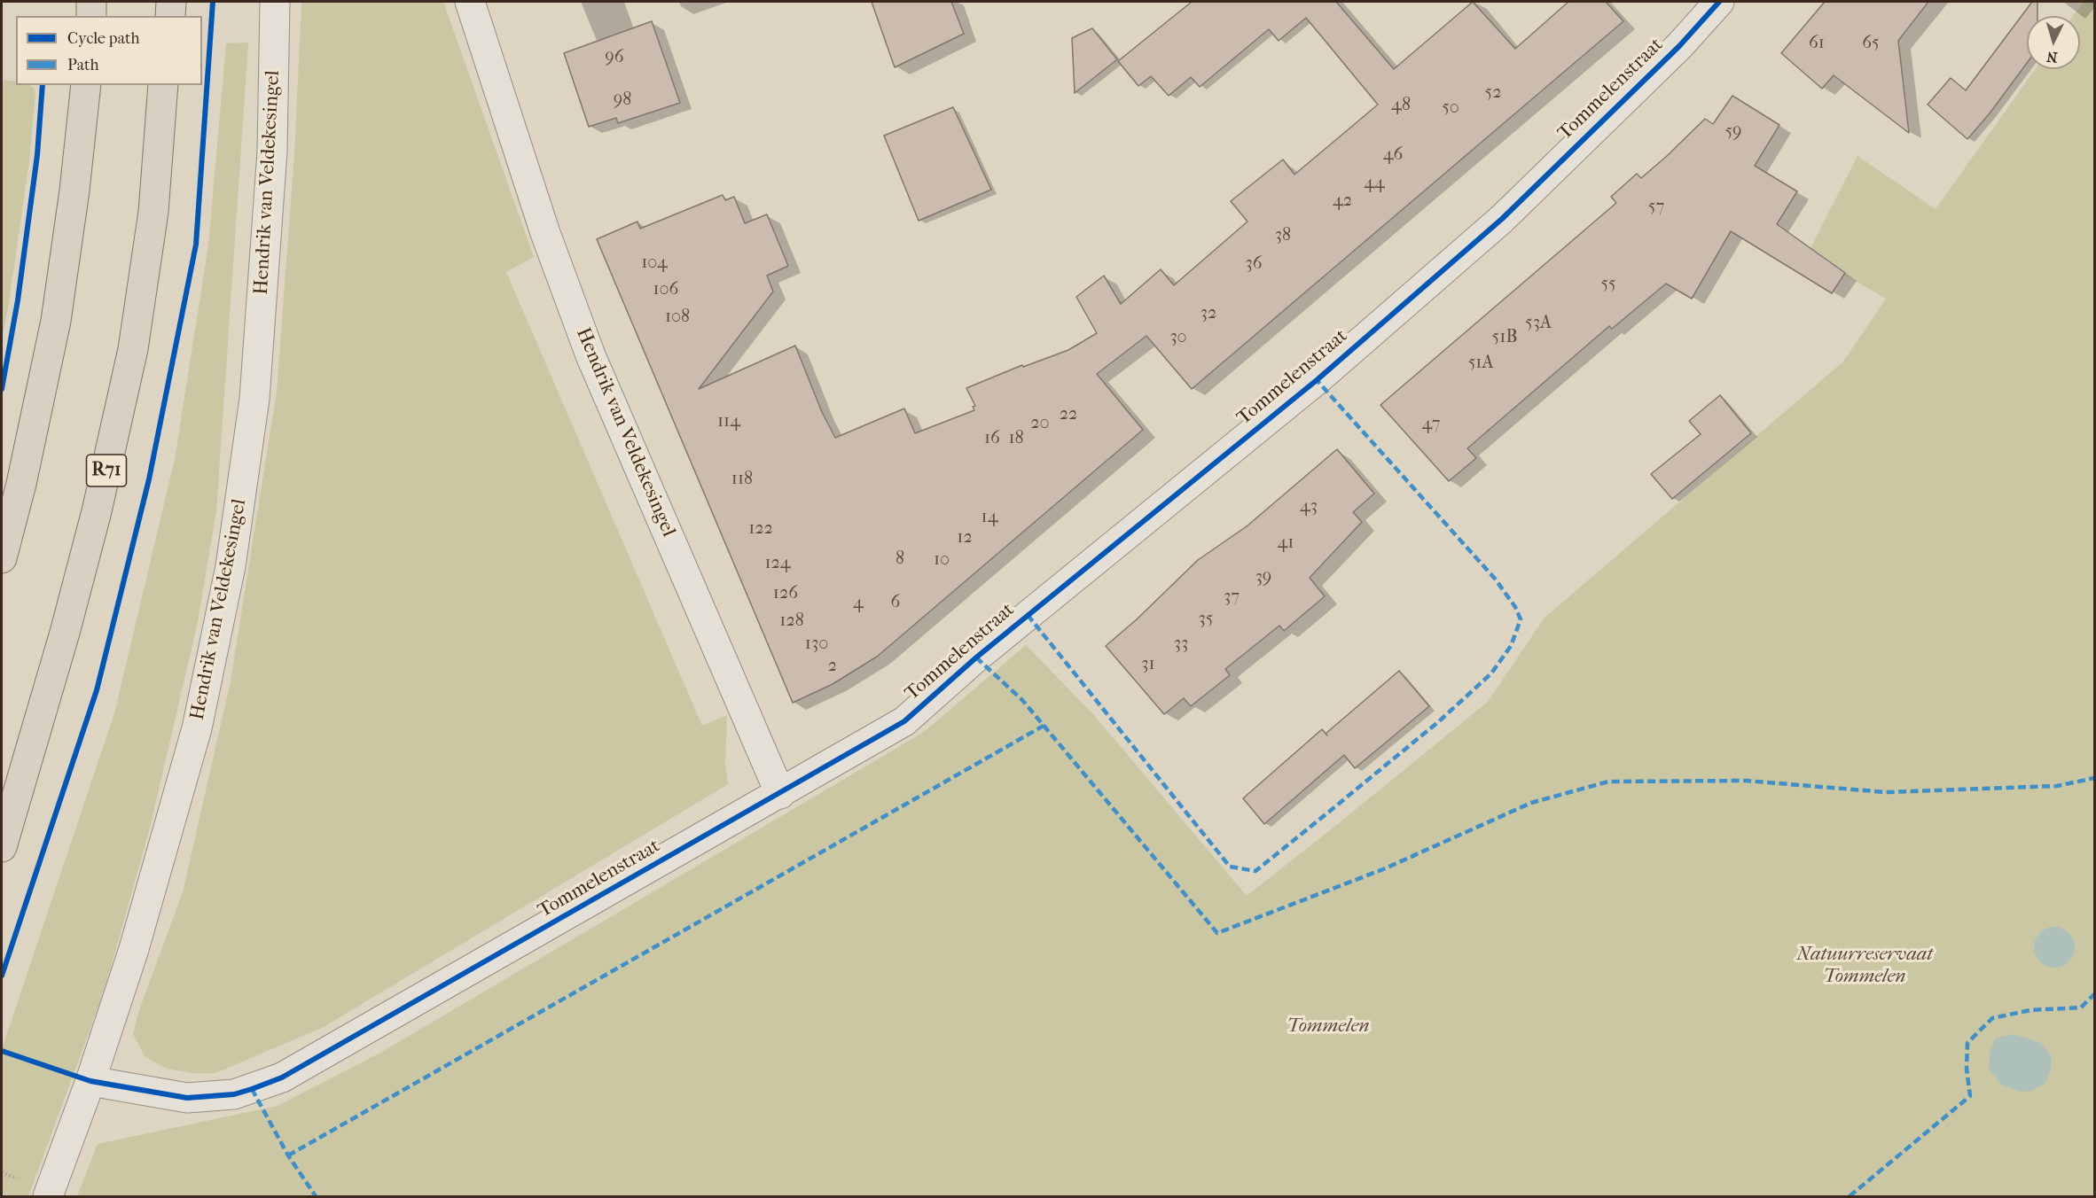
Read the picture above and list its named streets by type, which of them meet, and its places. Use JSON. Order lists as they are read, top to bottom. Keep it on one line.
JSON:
{"streets":{"highway":["R71"],"street":["Tommelenstraat","Hendrik van Veldekesingel"]},"crossings":[["Tommelenstraat","Hendrik van Veldekesingel"]],"parks":["Natuurreservaat Tommelen","Tommelen"],"house_numbers":["61","65","96","52","98","48","50","59","46","44","42","57","38","104","36","55","106","32","108","53A","30","51B","51A","22","114","20","47","16","18","118","43","14","122","12","41","8","10","124","39","126","37","6","4","35","128","130","33","31","2"],"legend":["Cycle path","Path"],"north":"bottom"}
